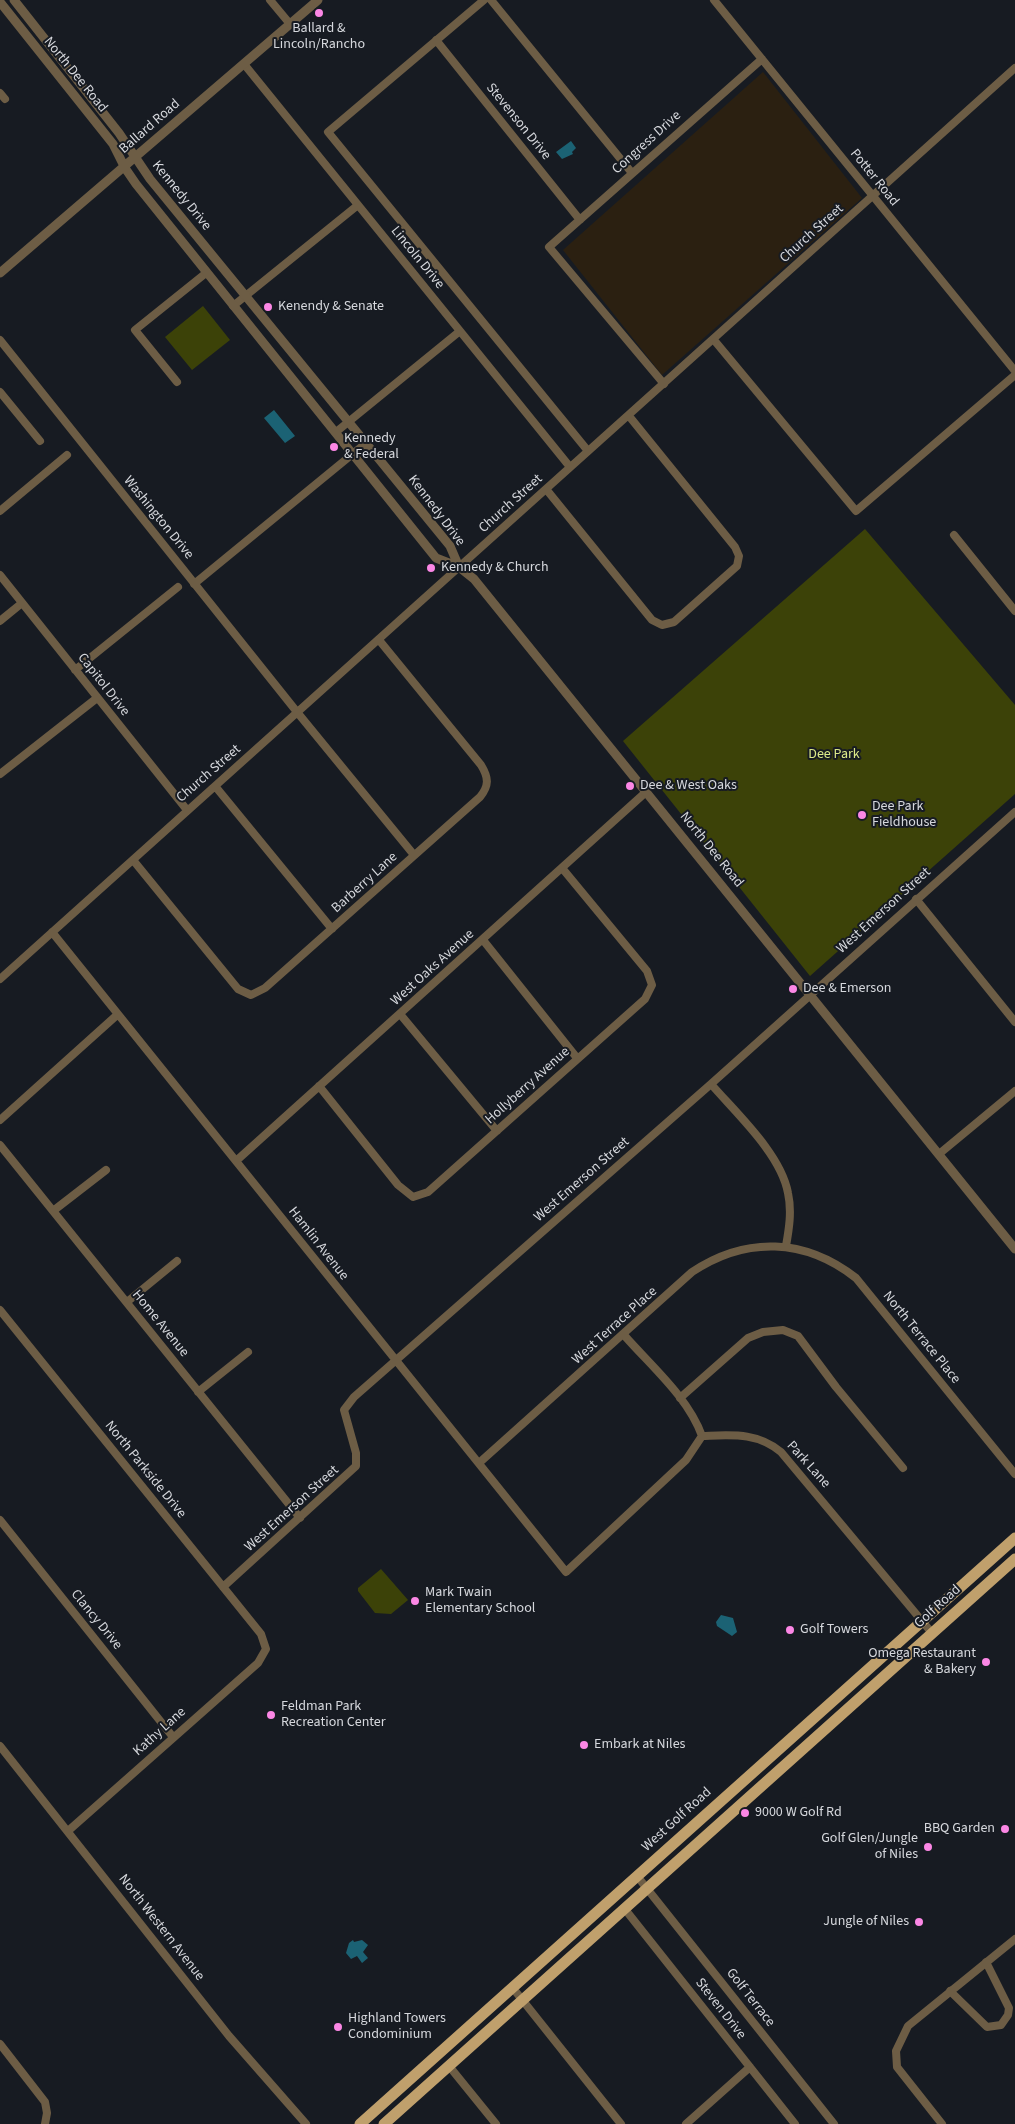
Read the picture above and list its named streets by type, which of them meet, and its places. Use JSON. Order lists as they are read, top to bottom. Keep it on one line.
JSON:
{"streets":{"main road":["Golf Road","West Golf Road"],"street":["North Dee Road","Stevenson Drive","Ballard Road","Congress Drive","Potter Road","Kennedy Drive","Church Street","Lincoln Drive","Washington Drive","Capitol Drive","Barberry Lane","West Emerson Street","West Oaks Avenue","Hollyberry Avenue","Hamlin Avenue","Home Avenue","West Terrace Place","North Terrace Place","Park Lane","North Parkside Drive","Clancy Drive","Kathy Lane","North Western Avenue","Golf Terrace","Steven Drive"]},"crossings":[["North Dee Road","Ballard Road"],["North Dee Road","Kennedy Drive"],["North Dee Road","Church Street"],["North Dee Road","West Emerson Street"],["North Dee Road","West Oaks Avenue"],["Stevenson Drive","Congress Drive"],["Stevenson Drive","Lincoln Drive"],["Ballard Road","Kennedy Drive"],["Ballard Road","Lincoln Drive"],["Congress Drive","Potter Road"],["Congress Drive","Church Street"],["Potter Road","Church Street"],["Kennedy Drive","Church Street"],["Church Street","Lincoln Drive"],["Church Street","Washington Drive"],["Church Street","Capitol Drive"],["Church Street","Barberry Lane"],["Church Street","Hamlin Avenue"],["Washington Drive","Barberry Lane"],["West Emerson Street","Hamlin Avenue"],["West Emerson Street","Home Avenue"],["West Emerson Street","North Parkside Drive"],["West Oaks Avenue","Hollyberry Avenue"],["West Oaks Avenue","Hamlin Avenue"],["Hamlin Avenue","West Terrace Place"],["Hamlin Avenue","Park Lane"],["West Terrace Place","North Terrace Place"],["Park Lane","Golf Road"],["Park Lane","West Golf Road"],["North Parkside Drive","Kathy Lane"],["Golf Road","Golf Terrace"],["Clancy Drive","Kathy Lane"],["Kathy Lane","North Western Avenue"],["West Golf Road","Golf Terrace"]],"parks":["Dee Park"],"places":["Ballard & Lincoln/Rancho","Kenendy & Senate","Kennedy & Federal","Kennedy & Church","Dee & West Oaks","Dee Park Fieldhouse","Dee & Emerson","Mark Twain Elementary School","Golf Towers","Omega Restaurant & Bakery","Feldman Park Recreation Center","Embark at Niles","9000 W Golf Rd","BBQ Garden","Golf Glen/Jungle of Niles","Jungle of Niles","Highland Towers Condominium"]}
